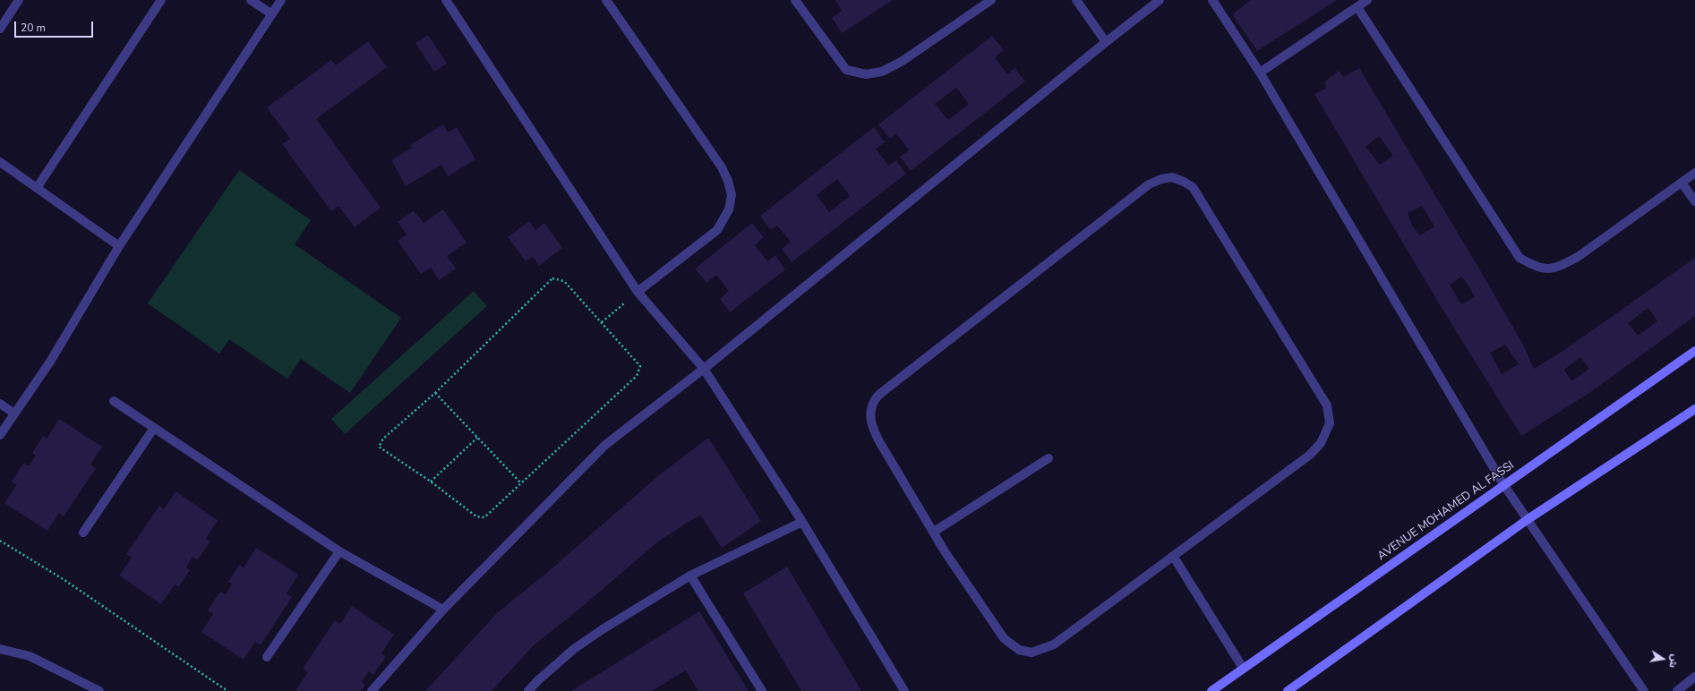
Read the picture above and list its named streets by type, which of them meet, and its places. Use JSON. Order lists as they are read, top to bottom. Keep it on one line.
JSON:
{"streets":{"street":["AVENUE MOHAMED AL FASSI"]},"scale_bar":"20 m","north":"right"}
